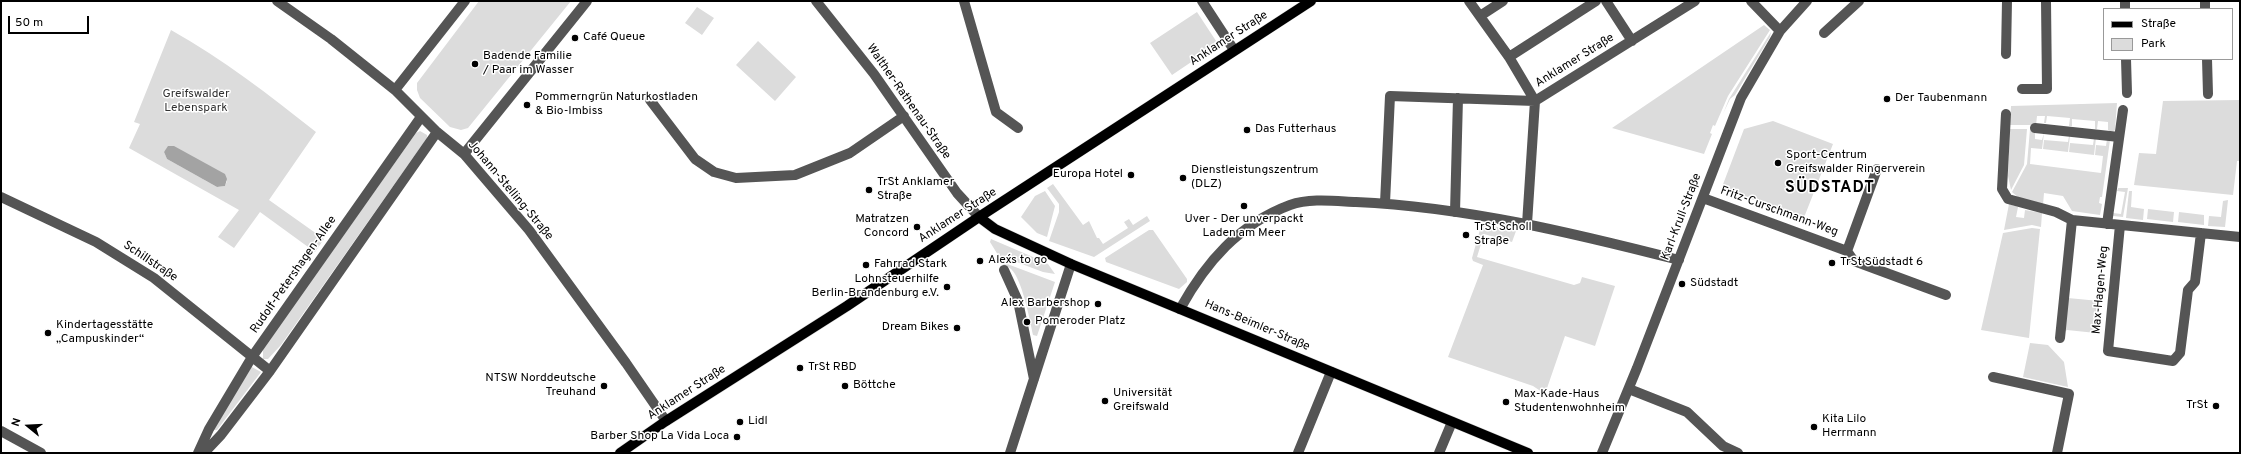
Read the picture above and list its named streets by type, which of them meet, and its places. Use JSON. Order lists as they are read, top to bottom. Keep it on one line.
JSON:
{"streets":{"main road":["Anklamer Straße","Hans-Beimler-Straße"],"street":["Walther-Rathenau-Straße","Johann-Stelling-Straße","Fritz-Curschmann-Weg","Karl-Krull-Straße","Schillstraße","Rudolf-Petershagen-Allee","Max-Hagen-Weg"]},"crossings":[["Anklamer Straße","Walther-Rathenau-Straße"],["Anklamer Straße","Johann-Stelling-Straße"],["Anklamer Straße","Hans-Beimler-Straße"],["Walther-Rathenau-Straße","Hans-Beimler-Straße"],["Johann-Stelling-Straße","Rudolf-Petershagen-Allee"],["Fritz-Curschmann-Weg","Karl-Krull-Straße"],["Schillstraße","Rudolf-Petershagen-Allee"]],"districts":["SÜDSTADT"],"parks":["Greifswalder Lebenspark"],"places":["Café Queue","Badende Familie / Paar im Wasser","Der Taubenmann","Pommerngrün Naturkostladen & Bio-Imbiss","Das Futterhaus","Sport-Centrum Greifswalder Ringerverein","Europa Hotel","Dienstleistungszentrum (DLZ)","TrSt Anklamer Straße","Uver - Der unverpackt Laden am Meer","Matratzen Concord","TrSt Scholl Straße","Alex´s to go","TrSt Südstadt 6","Fahrrad Stark","Südstadt","Lohnsteuerhilfe Berlin-Brandenburg e.V.","Alex Barbershop","Pomeroder Platz","Dream Bikes","Kindertagesstätte „Campuskinder“","TrSt RBD","NTSW Norddeutsche Treuhand","Böttche","Universität Greifswald","Max-Kade-Haus Studentenwohnheim","TrSt","Lidl","Kita Lilo Herrmann","Barber Shop La Vida Loca"],"legend":["Straße","Park"],"scale_bar":"50 m","north":"left"}
